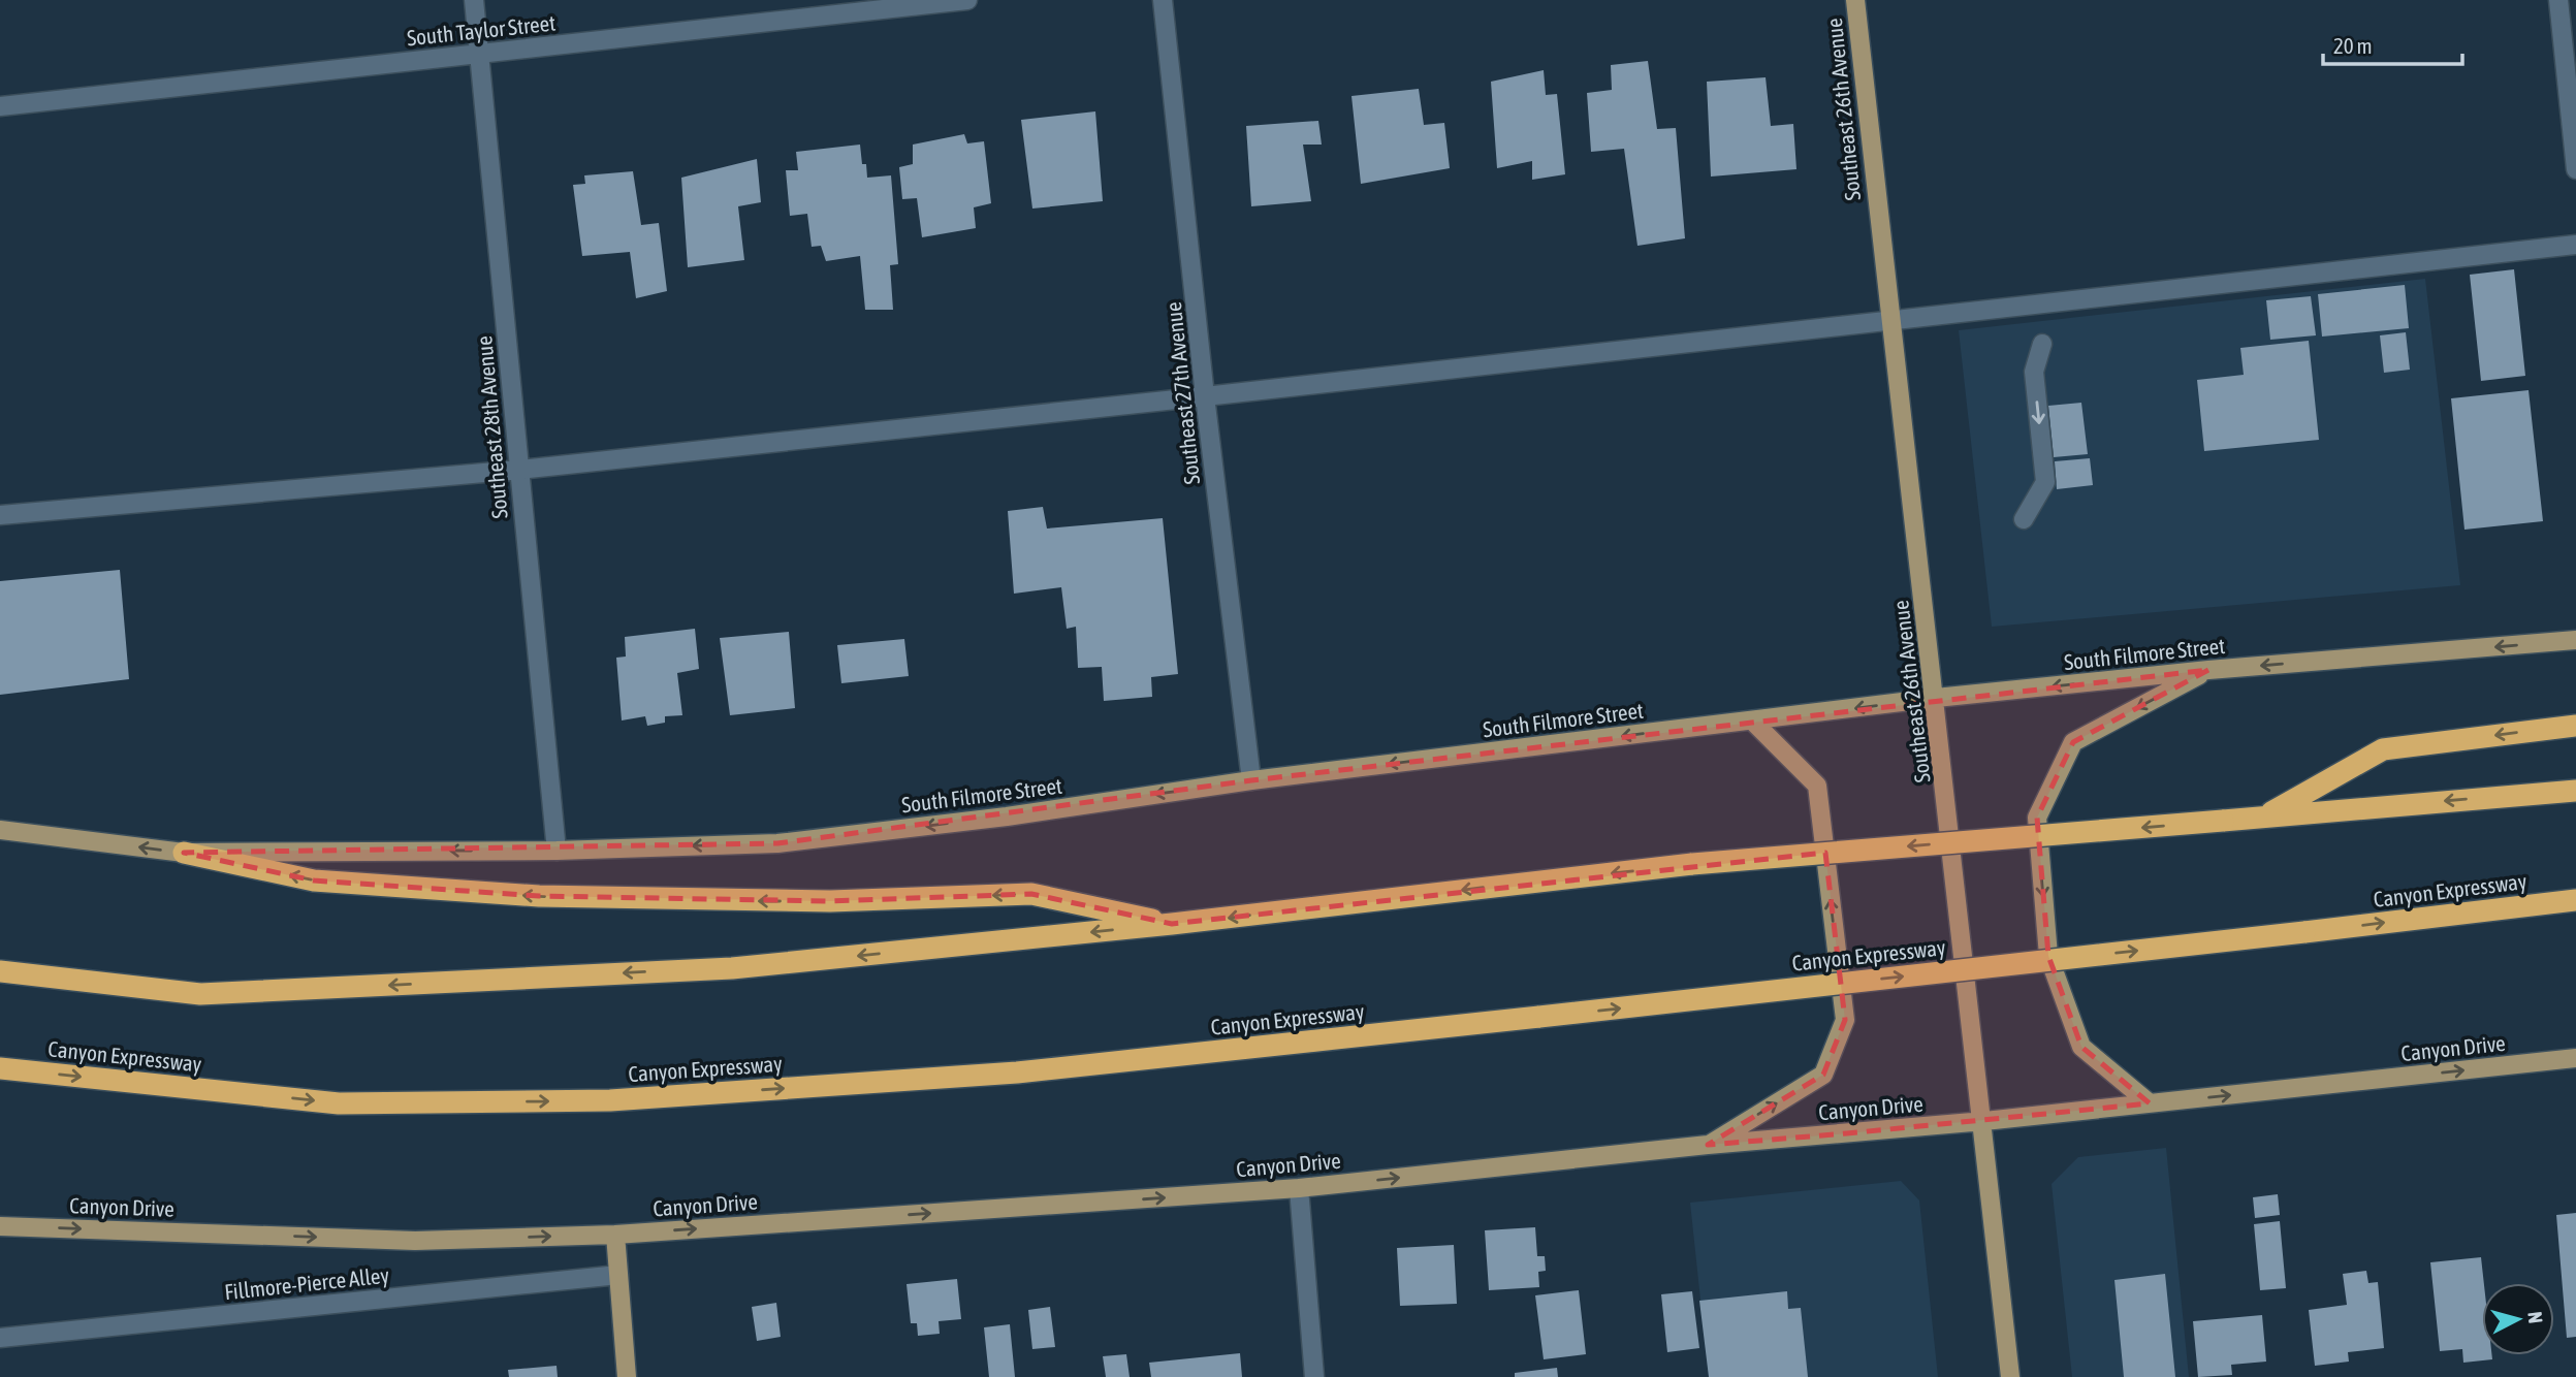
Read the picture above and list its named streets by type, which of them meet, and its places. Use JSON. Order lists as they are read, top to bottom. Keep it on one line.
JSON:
{"streets":{"highway":["Canyon Expressway"],"main road":["Southeast 26th Avenue","South Filmore Street","Canyon Drive"],"street":["South Taylor Street","Southeast 27th Avenue","Southeast 28th Avenue","Fillmore-Pierce Alley"]},"crossings":[["South Taylor Street","Southeast 28th Avenue"],["Southeast 26th Avenue","South Filmore Street"],["Southeast 26th Avenue","Canyon Drive"],["Southeast 27th Avenue","South Filmore Street"],["Southeast 28th Avenue","South Filmore Street"]],"one_way":["South Filmore Street","Canyon Drive"],"scale_bar":"20 m","north":"right"}
